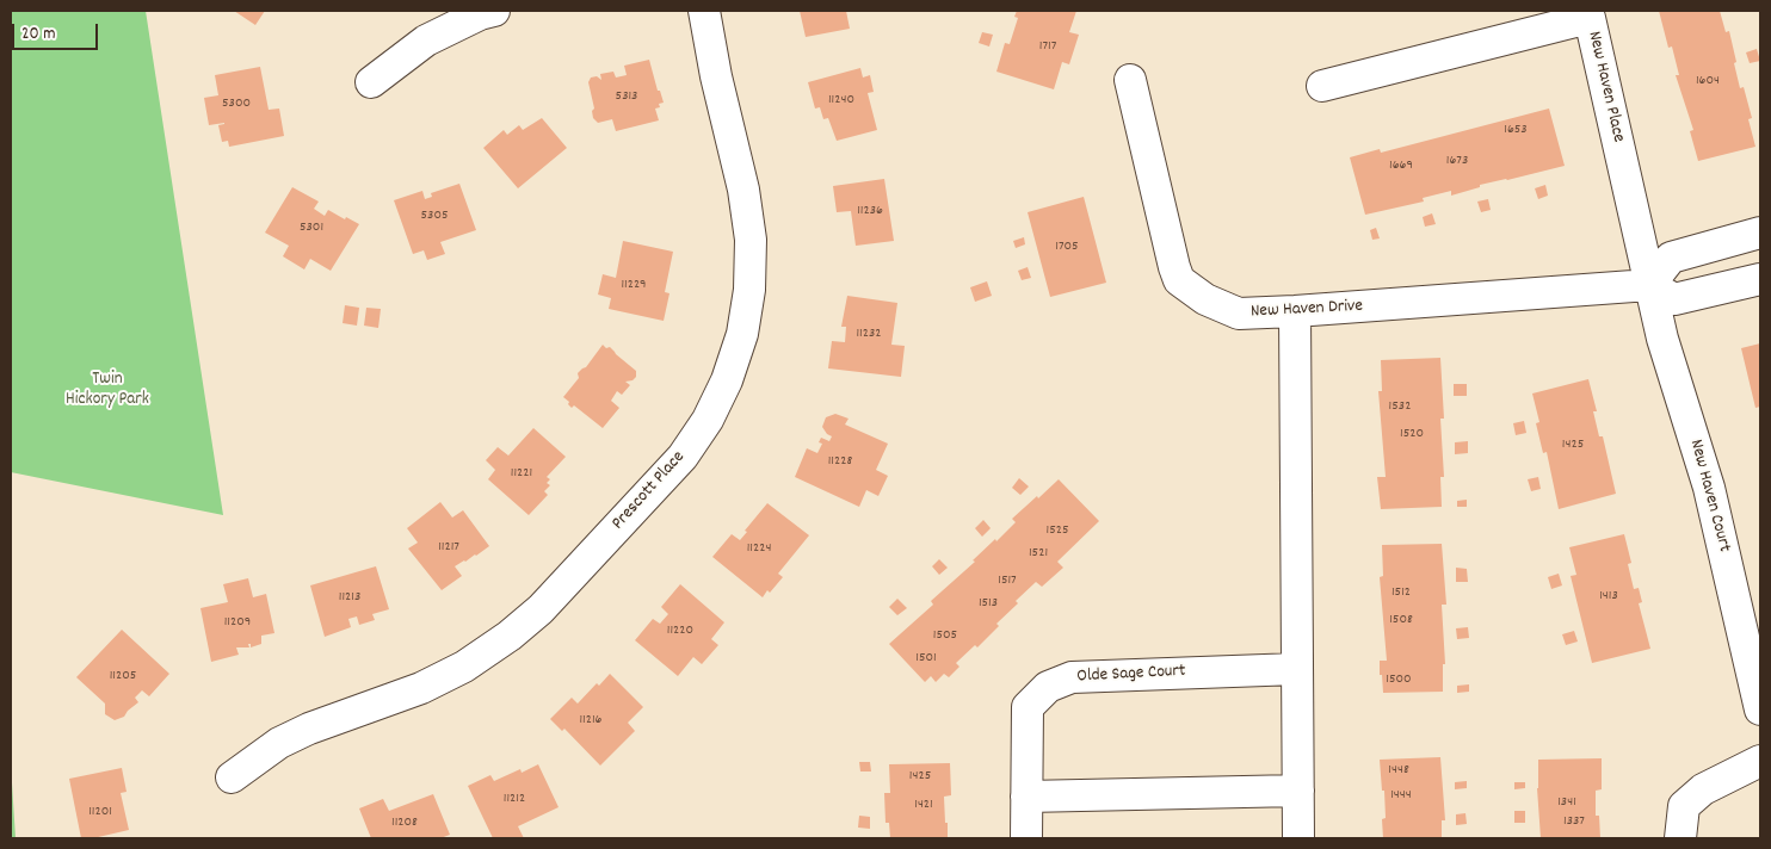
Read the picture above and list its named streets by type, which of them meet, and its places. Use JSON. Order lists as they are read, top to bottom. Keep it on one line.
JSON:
{"streets":{"street":["New Haven Place","New Haven Drive","Prescott Place","New Haven Court","Olde Sage Court"]},"crossings":[["New Haven Place","New Haven Drive"],["New Haven Place","New Haven Court"],["New Haven Drive","New Haven Court"]],"parks":["Twin Hickory Park"],"house_numbers":["1717","1604","5313","11240","5300","1653","1673","1669","11236","5305","5301","1705","11229","11232","1532","1520","1425","11228","11221","1525","11217","11224","1521","1517","1512","1413","11213","1513","1508","11209","11220","1505","1501","11205","1500","11216","1448","1425","1444","11212","1341","1421","11201","1337","11208"],"scale_bar":"20 m"}
